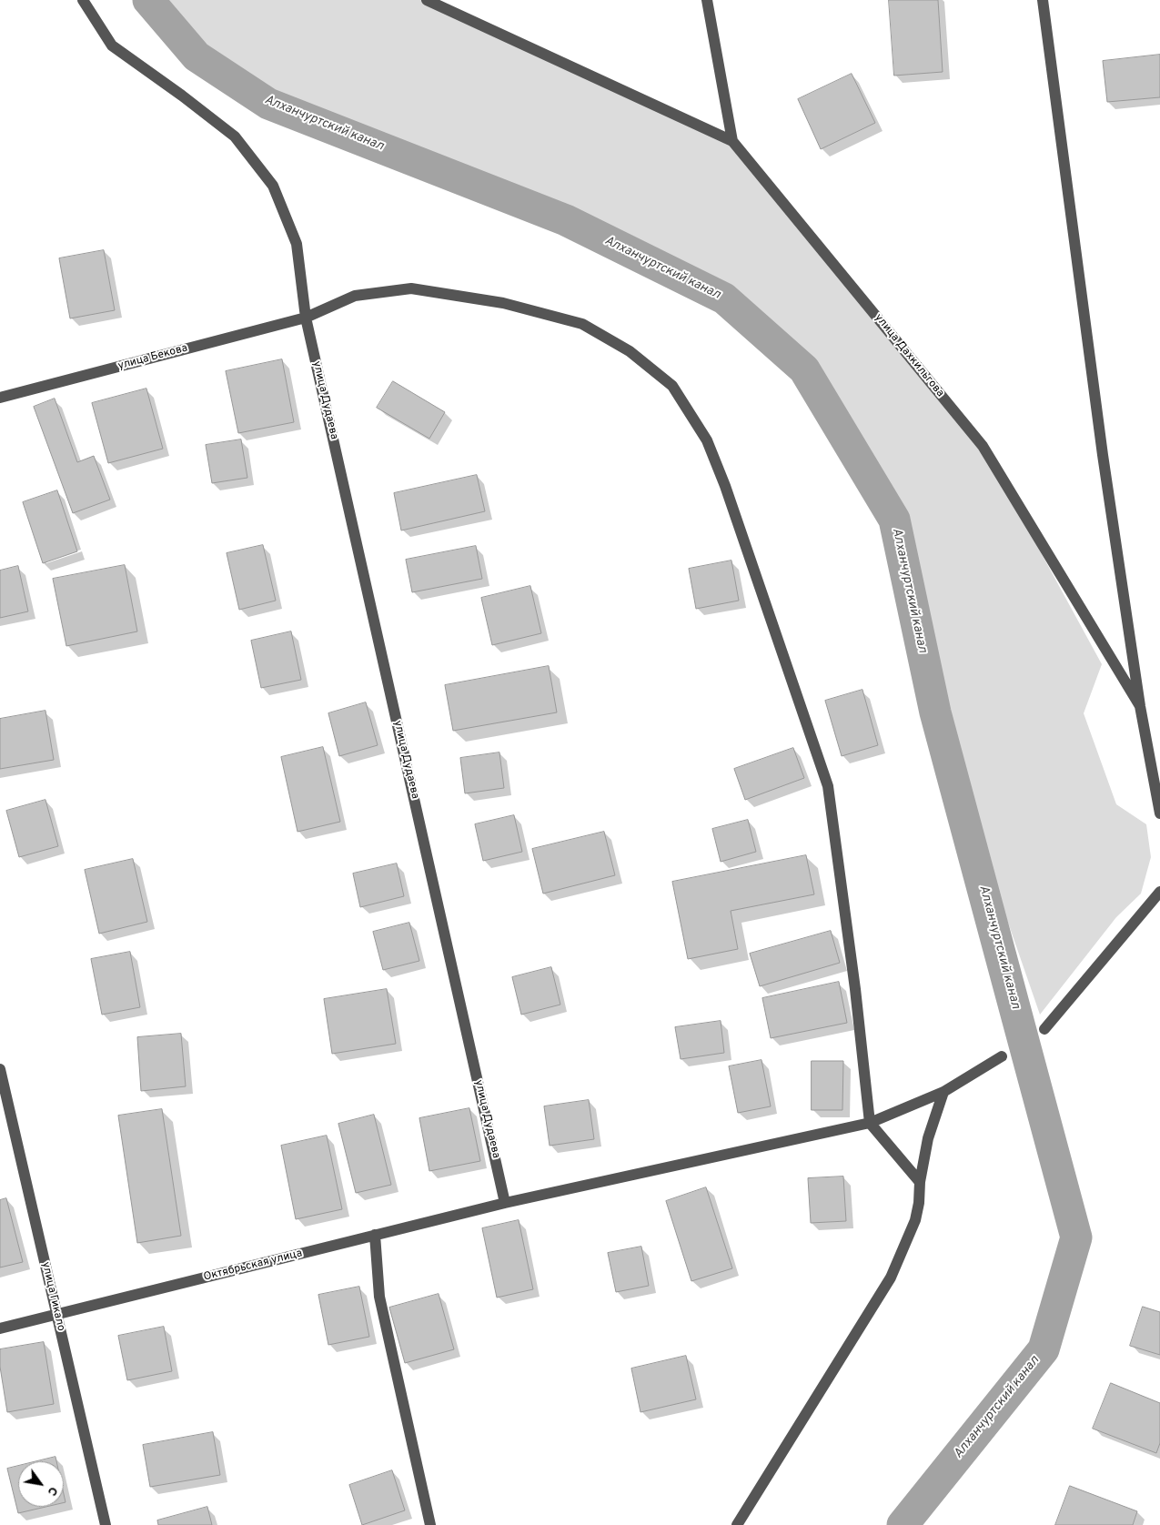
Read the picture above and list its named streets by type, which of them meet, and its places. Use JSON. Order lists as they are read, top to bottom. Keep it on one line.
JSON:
{"streets":{"street":["улица Дахкильгова","улица Бекова","улица Дудаева","Октябрьская улица","улица Гикало"]},"crossings":[["улица Бекова","улица Дудаева"],["улица Бекова","Октябрьская улица"],["улица Дудаева","Октябрьская улица"],["Октябрьская улица","улица Гикало"]],"water":["Алханчуртский канал"],"north":"bottom right"}
